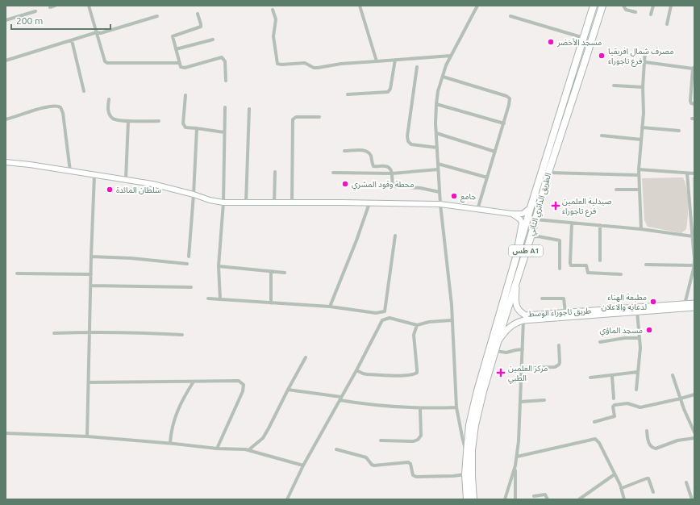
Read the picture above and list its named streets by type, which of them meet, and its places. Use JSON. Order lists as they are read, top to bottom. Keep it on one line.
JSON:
{"streets":{"highway":["الطريق الدائري الثاني","طس A1"],"main road":["طريق تاجوراء الوسط"]},"crossings":[["الطريق الدائري الثاني","طريق تاجوراء الوسط"]],"places":{"other":["مسجد الأخضر","مصرف شمال افريقيا فرع تاجوراء","محطة وقود المشري","سلطان المائدة","جامع","مطبعة الهناء لدعايه والاعلان","مسجد الماؤي"],"health":["صيدلية العلمين فرع تاجوراء","مركز العلمين الطبي"]},"scale_bar":"200 m"}
